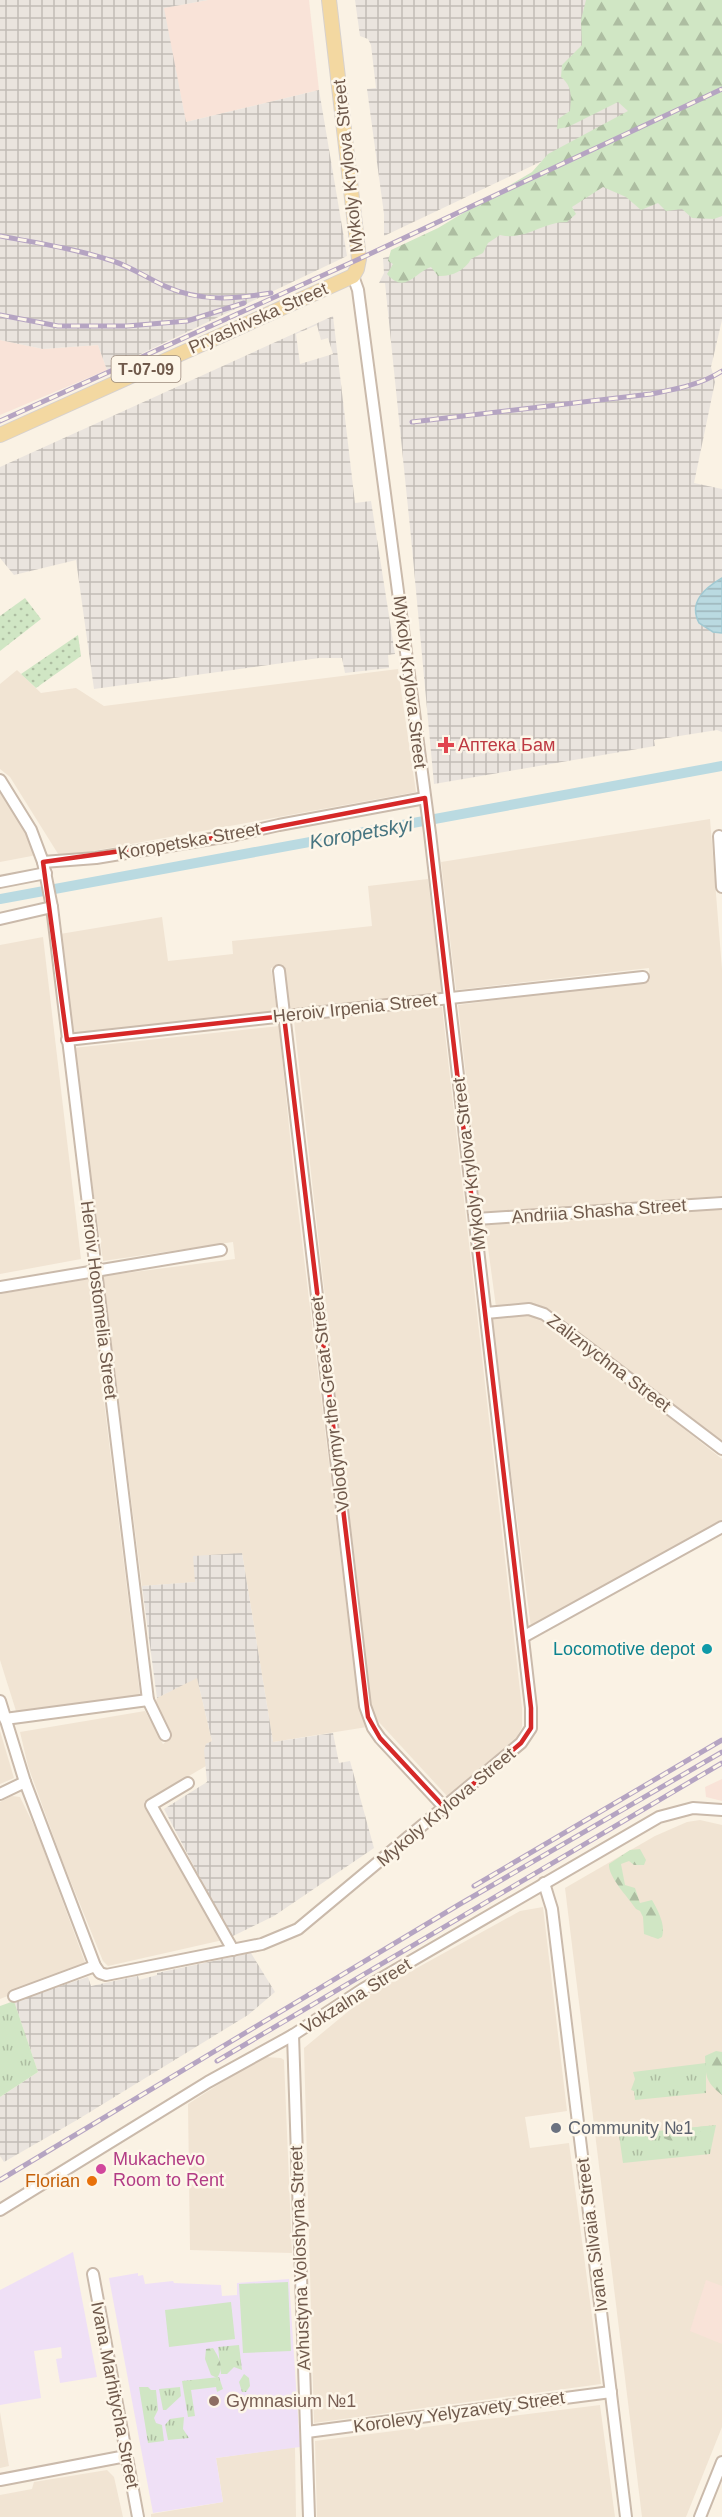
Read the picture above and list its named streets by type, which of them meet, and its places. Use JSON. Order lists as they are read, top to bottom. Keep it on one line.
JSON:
{"streets":{"main road":["Mykoly Krylova Street","Pryashivska Street","Т-07-09"],"street":["Koropetska Street","Heroiv Irpenia Street","Andriia Shasha Street","Heroiv Hostomelia Street","Zaliznychna Street","Volodymyr the Great Street","Vokzalna Street","Ivana Silvaia Street","Avhustyna Voloshyna Street","Ivana Marhitycha Street","Korolevy Yelyzavety Street"]},"crossings":[["Mykoly Krylova Street","Pryashivska Street"],["Mykoly Krylova Street","Koropetska Street"],["Mykoly Krylova Street","Heroiv Irpenia Street"],["Mykoly Krylova Street","Andriia Shasha Street"],["Mykoly Krylova Street","Zaliznychna Street"],["Mykoly Krylova Street","Volodymyr the Great Street"],["Koropetska Street","Heroiv Hostomelia Street"],["Heroiv Irpenia Street","Heroiv Hostomelia Street"],["Heroiv Irpenia Street","Volodymyr the Great Street"],["Vokzalna Street","Ivana Silvaia Street"],["Vokzalna Street","Avhustyna Voloshyna Street"],["Ivana Silvaia Street","Korolevy Yelyzavety Street"],["Avhustyna Voloshyna Street","Korolevy Yelyzavety Street"]],"water":["Koropetskyi"],"places":{"health":["Аптека Бам"],"other":["Locomotive depot","Community №1","Mukachevo Room to Rent","Florian","Gymnasium №1"]}}
